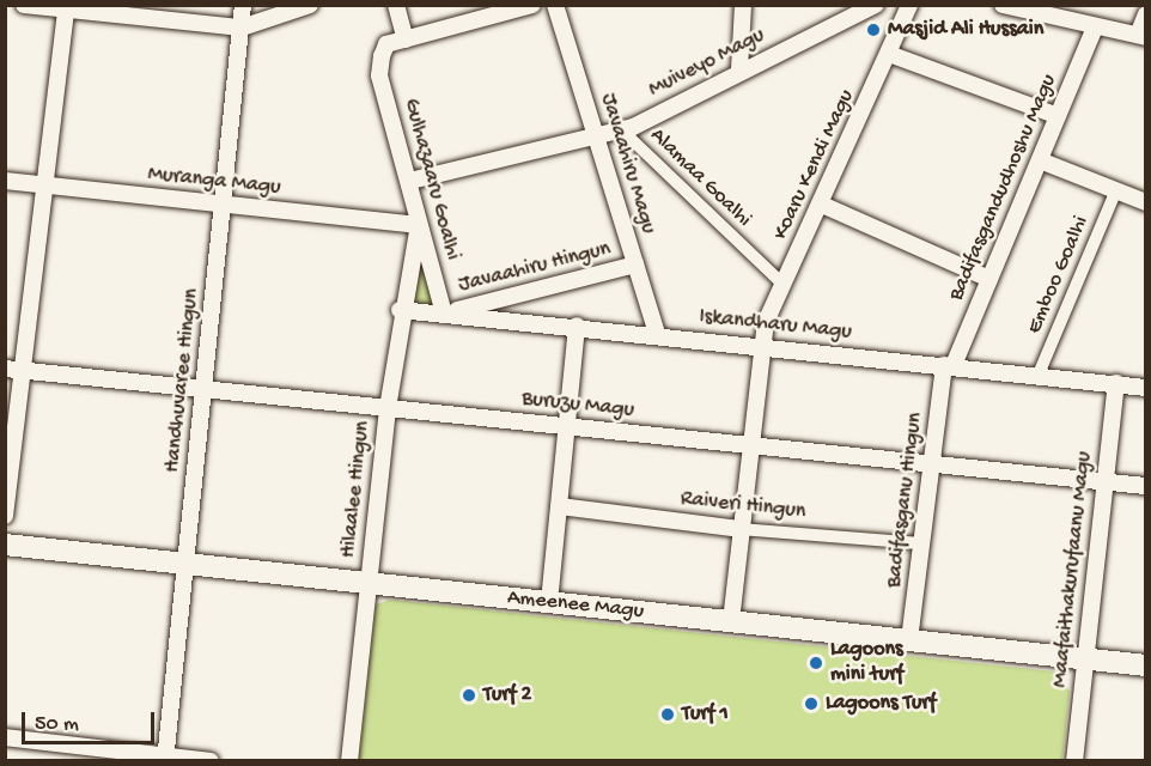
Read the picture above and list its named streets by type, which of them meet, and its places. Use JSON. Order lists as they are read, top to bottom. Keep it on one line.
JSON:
{"streets":{"street":["Muiveyo Magu","Javaahiru Magu","Koaru Kendi Magu","Alamaa Goalhi","Gulhazaaru Goalhi","Muranga Magu","Badifasgandudhoshu Magu","Javaahiru Hingun","Emboo Goalhi","Iskandharu Magu","Handhuvaree Hingun","Buruzu Magu","Hilaalee Hingun","Badifasganu Hingun","Raiveri Hingun","Maafaithakurufaanu Magu","Ameenee Magu"]},"crossings":[["Muiveyo Magu","Javaahiru Magu"],["Muiveyo Magu","Alamaa Goalhi"],["Muiveyo Magu","Gulhazaaru Goalhi"],["Javaahiru Magu","Javaahiru Hingun"],["Javaahiru Magu","Iskandharu Magu"],["Koaru Kendi Magu","Alamaa Goalhi"],["Koaru Kendi Magu","Iskandharu Magu"],["Koaru Kendi Magu","Buruzu Magu"],["Koaru Kendi Magu","Raiveri Hingun"],["Koaru Kendi Magu","Ameenee Magu"],["Gulhazaaru Goalhi","Muranga Magu"],["Gulhazaaru Goalhi","Javaahiru Hingun"],["Gulhazaaru Goalhi","Iskandharu Magu"],["Gulhazaaru Goalhi","Hilaalee Hingun"],["Muranga Magu","Handhuvaree Hingun"],["Muranga Magu","Hilaalee Hingun"],["Badifasgandudhoshu Magu","Iskandharu Magu"],["Badifasgandudhoshu Magu","Badifasganu Hingun"],["Javaahiru Hingun","Iskandharu Magu"],["Emboo Goalhi","Iskandharu Magu"],["Iskandharu Magu","Hilaalee Hingun"],["Iskandharu Magu","Badifasganu Hingun"],["Iskandharu Magu","Maafaithakurufaanu Magu"],["Handhuvaree Hingun","Buruzu Magu"],["Handhuvaree Hingun","Ameenee Magu"],["Buruzu Magu","Hilaalee Hingun"],["Buruzu Magu","Badifasganu Hingun"],["Buruzu Magu","Maafaithakurufaanu Magu"],["Hilaalee Hingun","Ameenee Magu"],["Badifasganu Hingun","Raiveri Hingun"],["Badifasganu Hingun","Ameenee Magu"],["Maafaithakurufaanu Magu","Ameenee Magu"]],"places":["Masjid Ali Hussain","Lagoons mini turf","Turf 2","Lagoons Turf","Turf 1"],"scale_bar":"50 m"}
